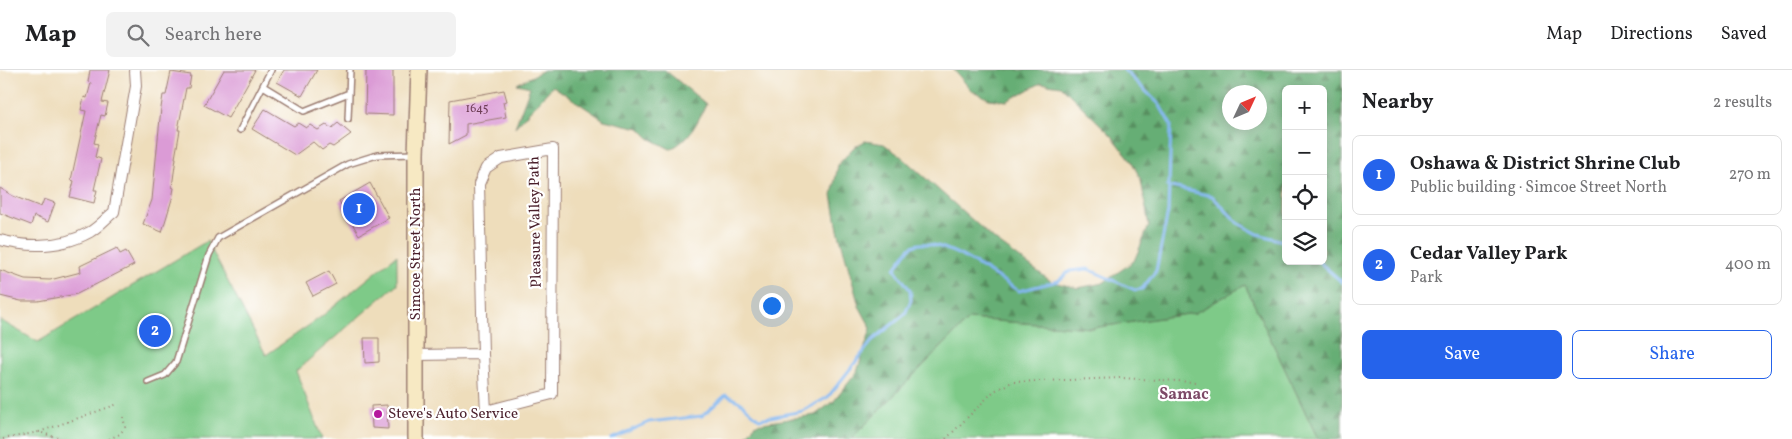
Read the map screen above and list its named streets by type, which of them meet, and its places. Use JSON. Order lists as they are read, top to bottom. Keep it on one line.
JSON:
{"streets":{"main road":["Simcoe Street North"],"street":["Pleasure Valley Path"]},"districts":["Samac"],"places":["Steve's Auto Service"],"house_numbers":["1645"],"north":"top right","page":{"header":"Map","search":"Search here","nav":["Map","Directions","Saved"],"heading":["Nearby","2 results"],"map_buttons":["+","−"],"list":[{"mark":"1","name":"Oshawa & District Shrine Club","note":"Public building · Simcoe Street North","value":"270 m"},{"mark":"2","name":"Cedar Valley Park","note":"Park","value":"400 m"}],"pins":["1","2"],"buttons":["Save","Share"]}}
